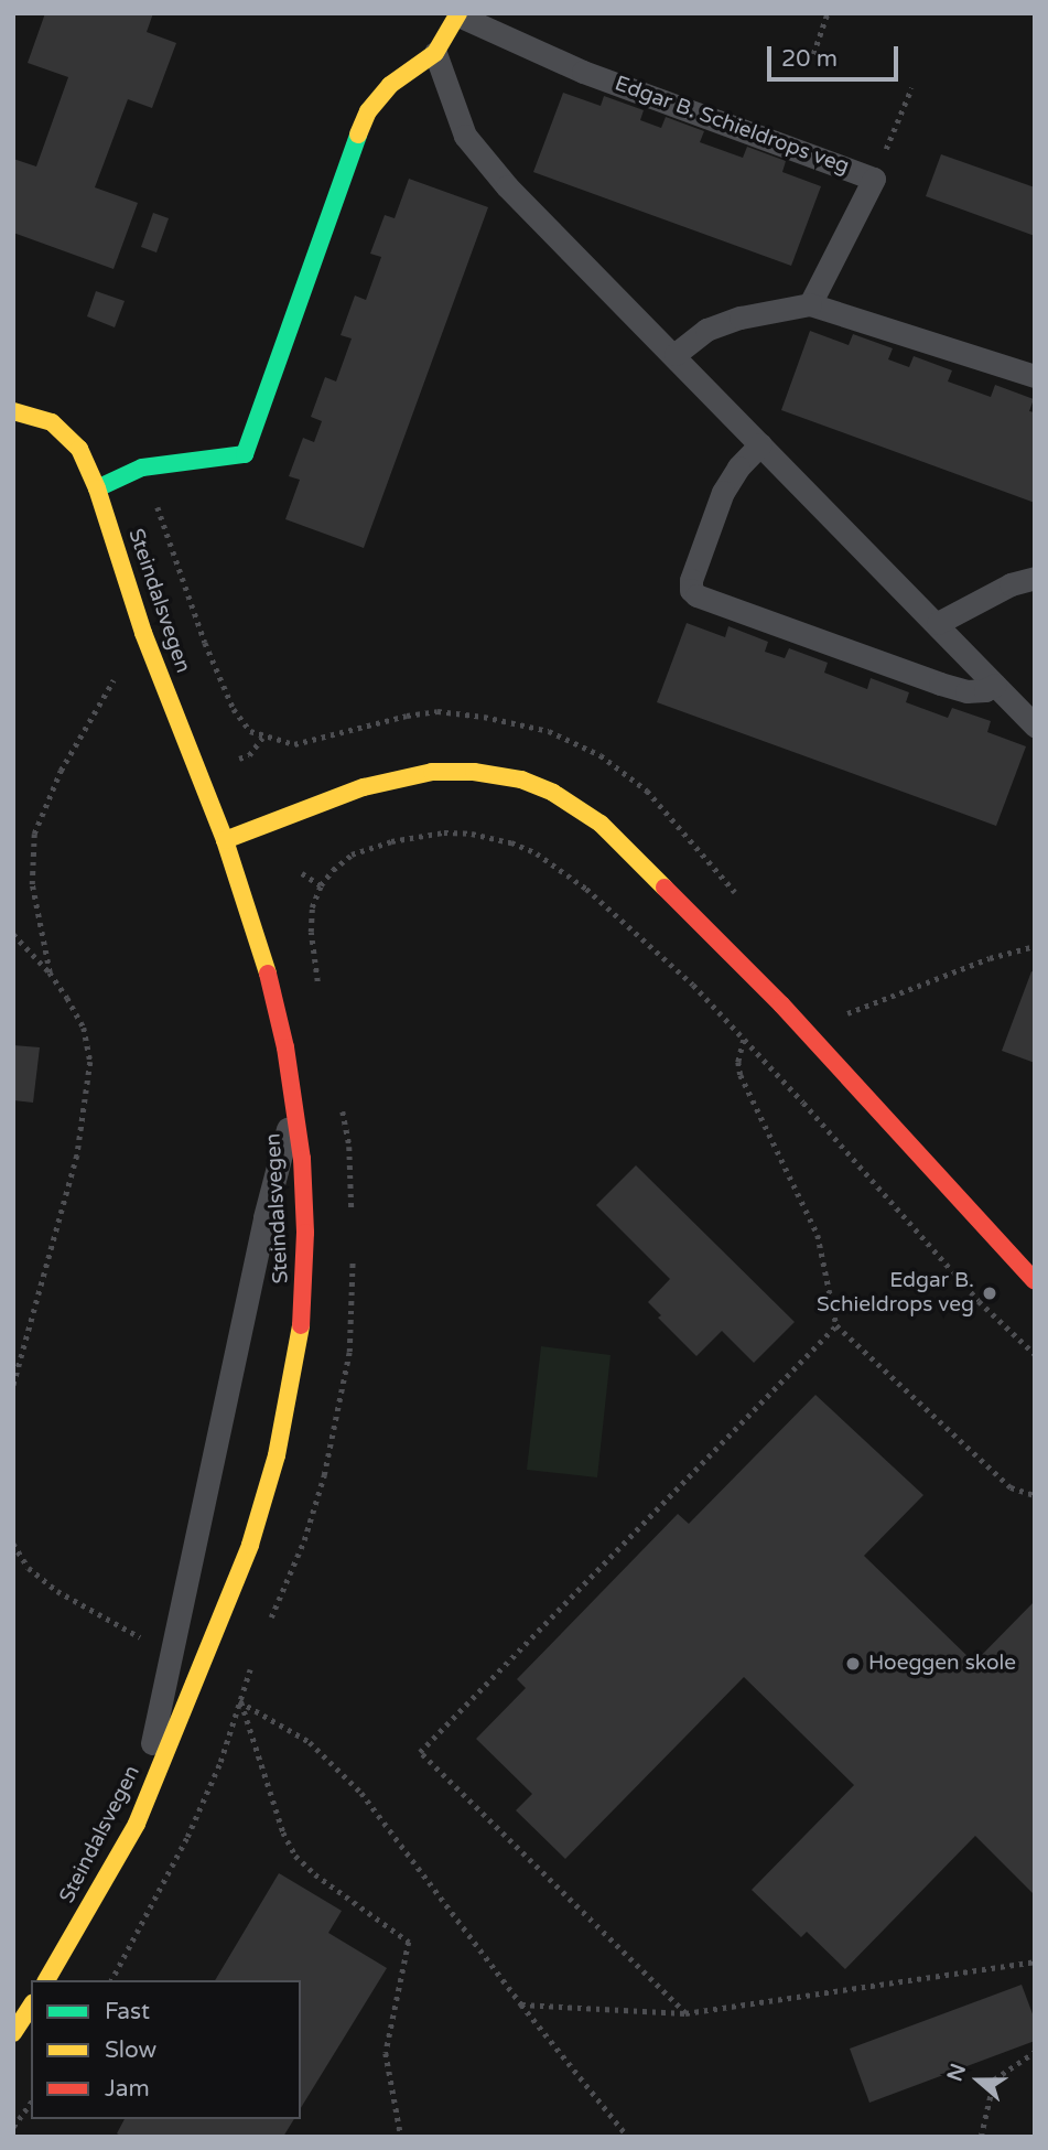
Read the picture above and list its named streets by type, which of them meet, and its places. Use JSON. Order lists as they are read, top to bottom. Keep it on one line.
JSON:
{"streets":{"street":["Edgar B. Schieldrops veg","Steindalsvegen"]},"crossings":[["Edgar B. Schieldrops veg","Steindalsvegen"]],"places":["Edgar B. Schieldrops veg","Hoeggen skole"],"legend":["Fast","Slow","Jam"],"scale_bar":"20 m","north":"left"}
